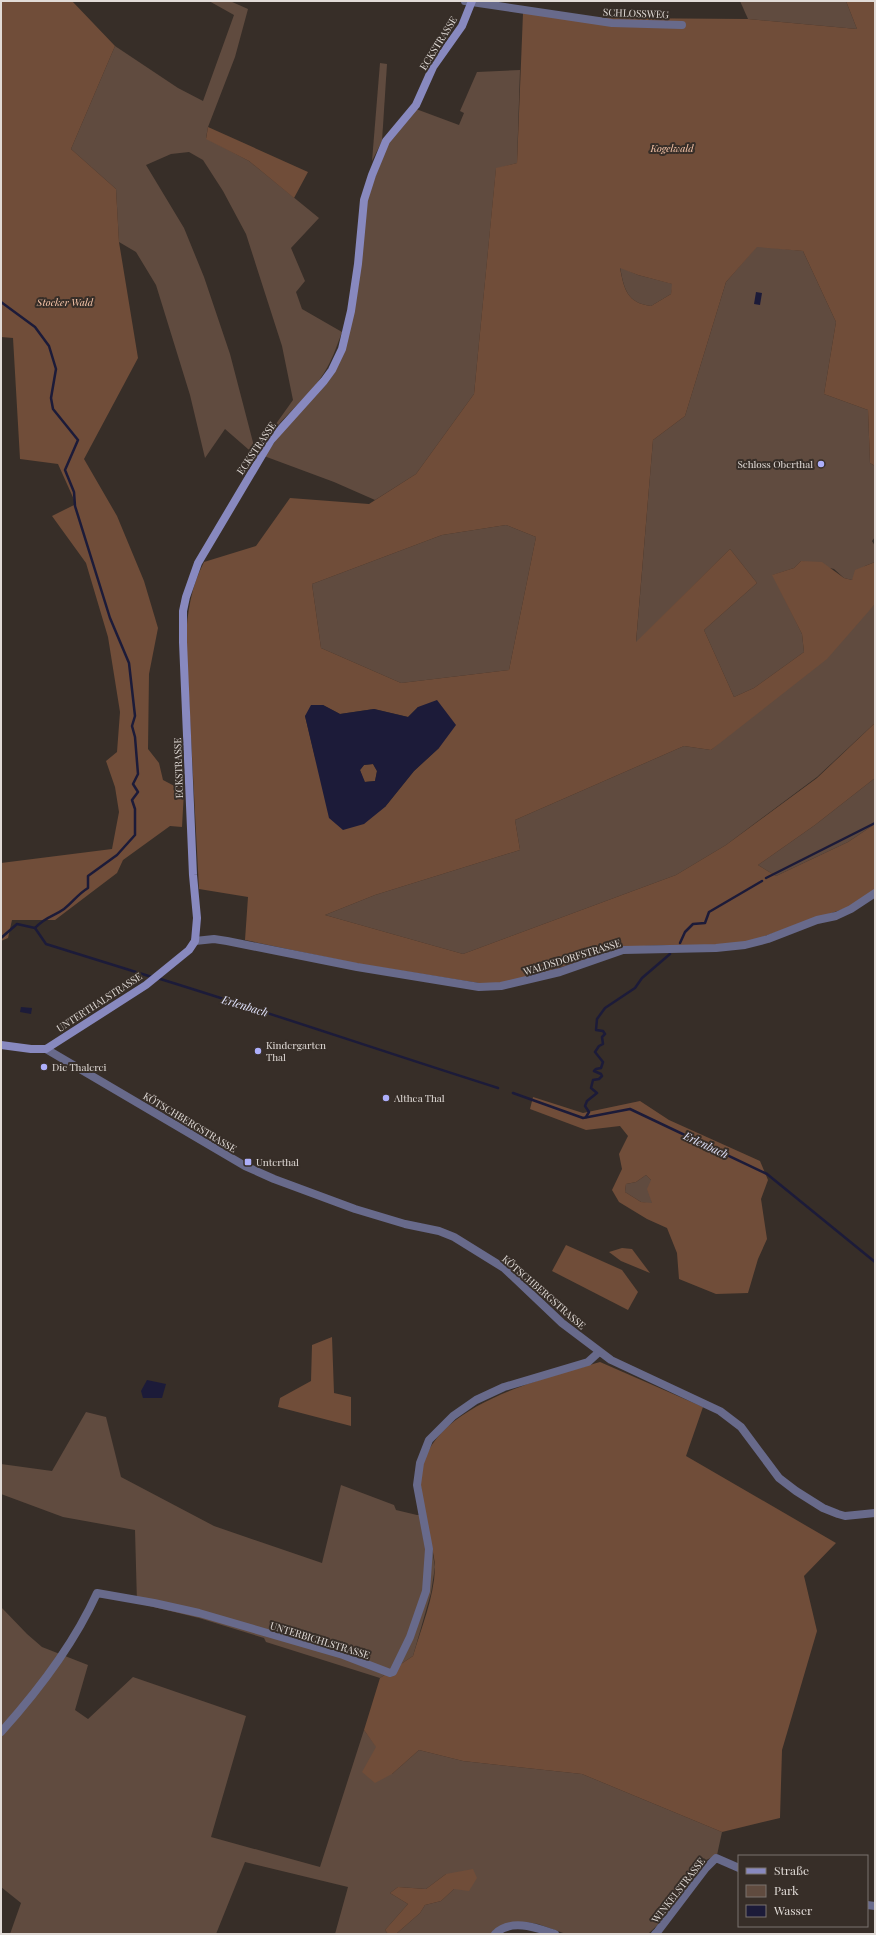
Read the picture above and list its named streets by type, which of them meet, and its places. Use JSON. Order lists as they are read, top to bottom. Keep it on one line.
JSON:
{"streets":{"street":["SCHLOSSWEG","ECKSTRASSE","WALDSDORFSTRASSE","UNTERTHALSTRASSE","KÖTSCHBERGSTRASSE","UNTERBICHLSTRASSE","WINKELSTRASSE"]},"crossings":[["SCHLOSSWEG","ECKSTRASSE"],["ECKSTRASSE","WALDSDORFSTRASSE"],["ECKSTRASSE","UNTERTHALSTRASSE"],["WALDSDORFSTRASSE","UNTERTHALSTRASSE"],["UNTERTHALSTRASSE","KÖTSCHBERGSTRASSE"],["KÖTSCHBERGSTRASSE","UNTERBICHLSTRASSE"]],"water":["Erlenbach"],"parks":["Kogelwald","Stocker Wald"],"places":{"other":["Schloss Oberthal","Kindergarten Thal","Die Thalerei","Althea Thal"],"transit":["Unterthal"]},"legend":["Straße","Park","Wasser"]}
